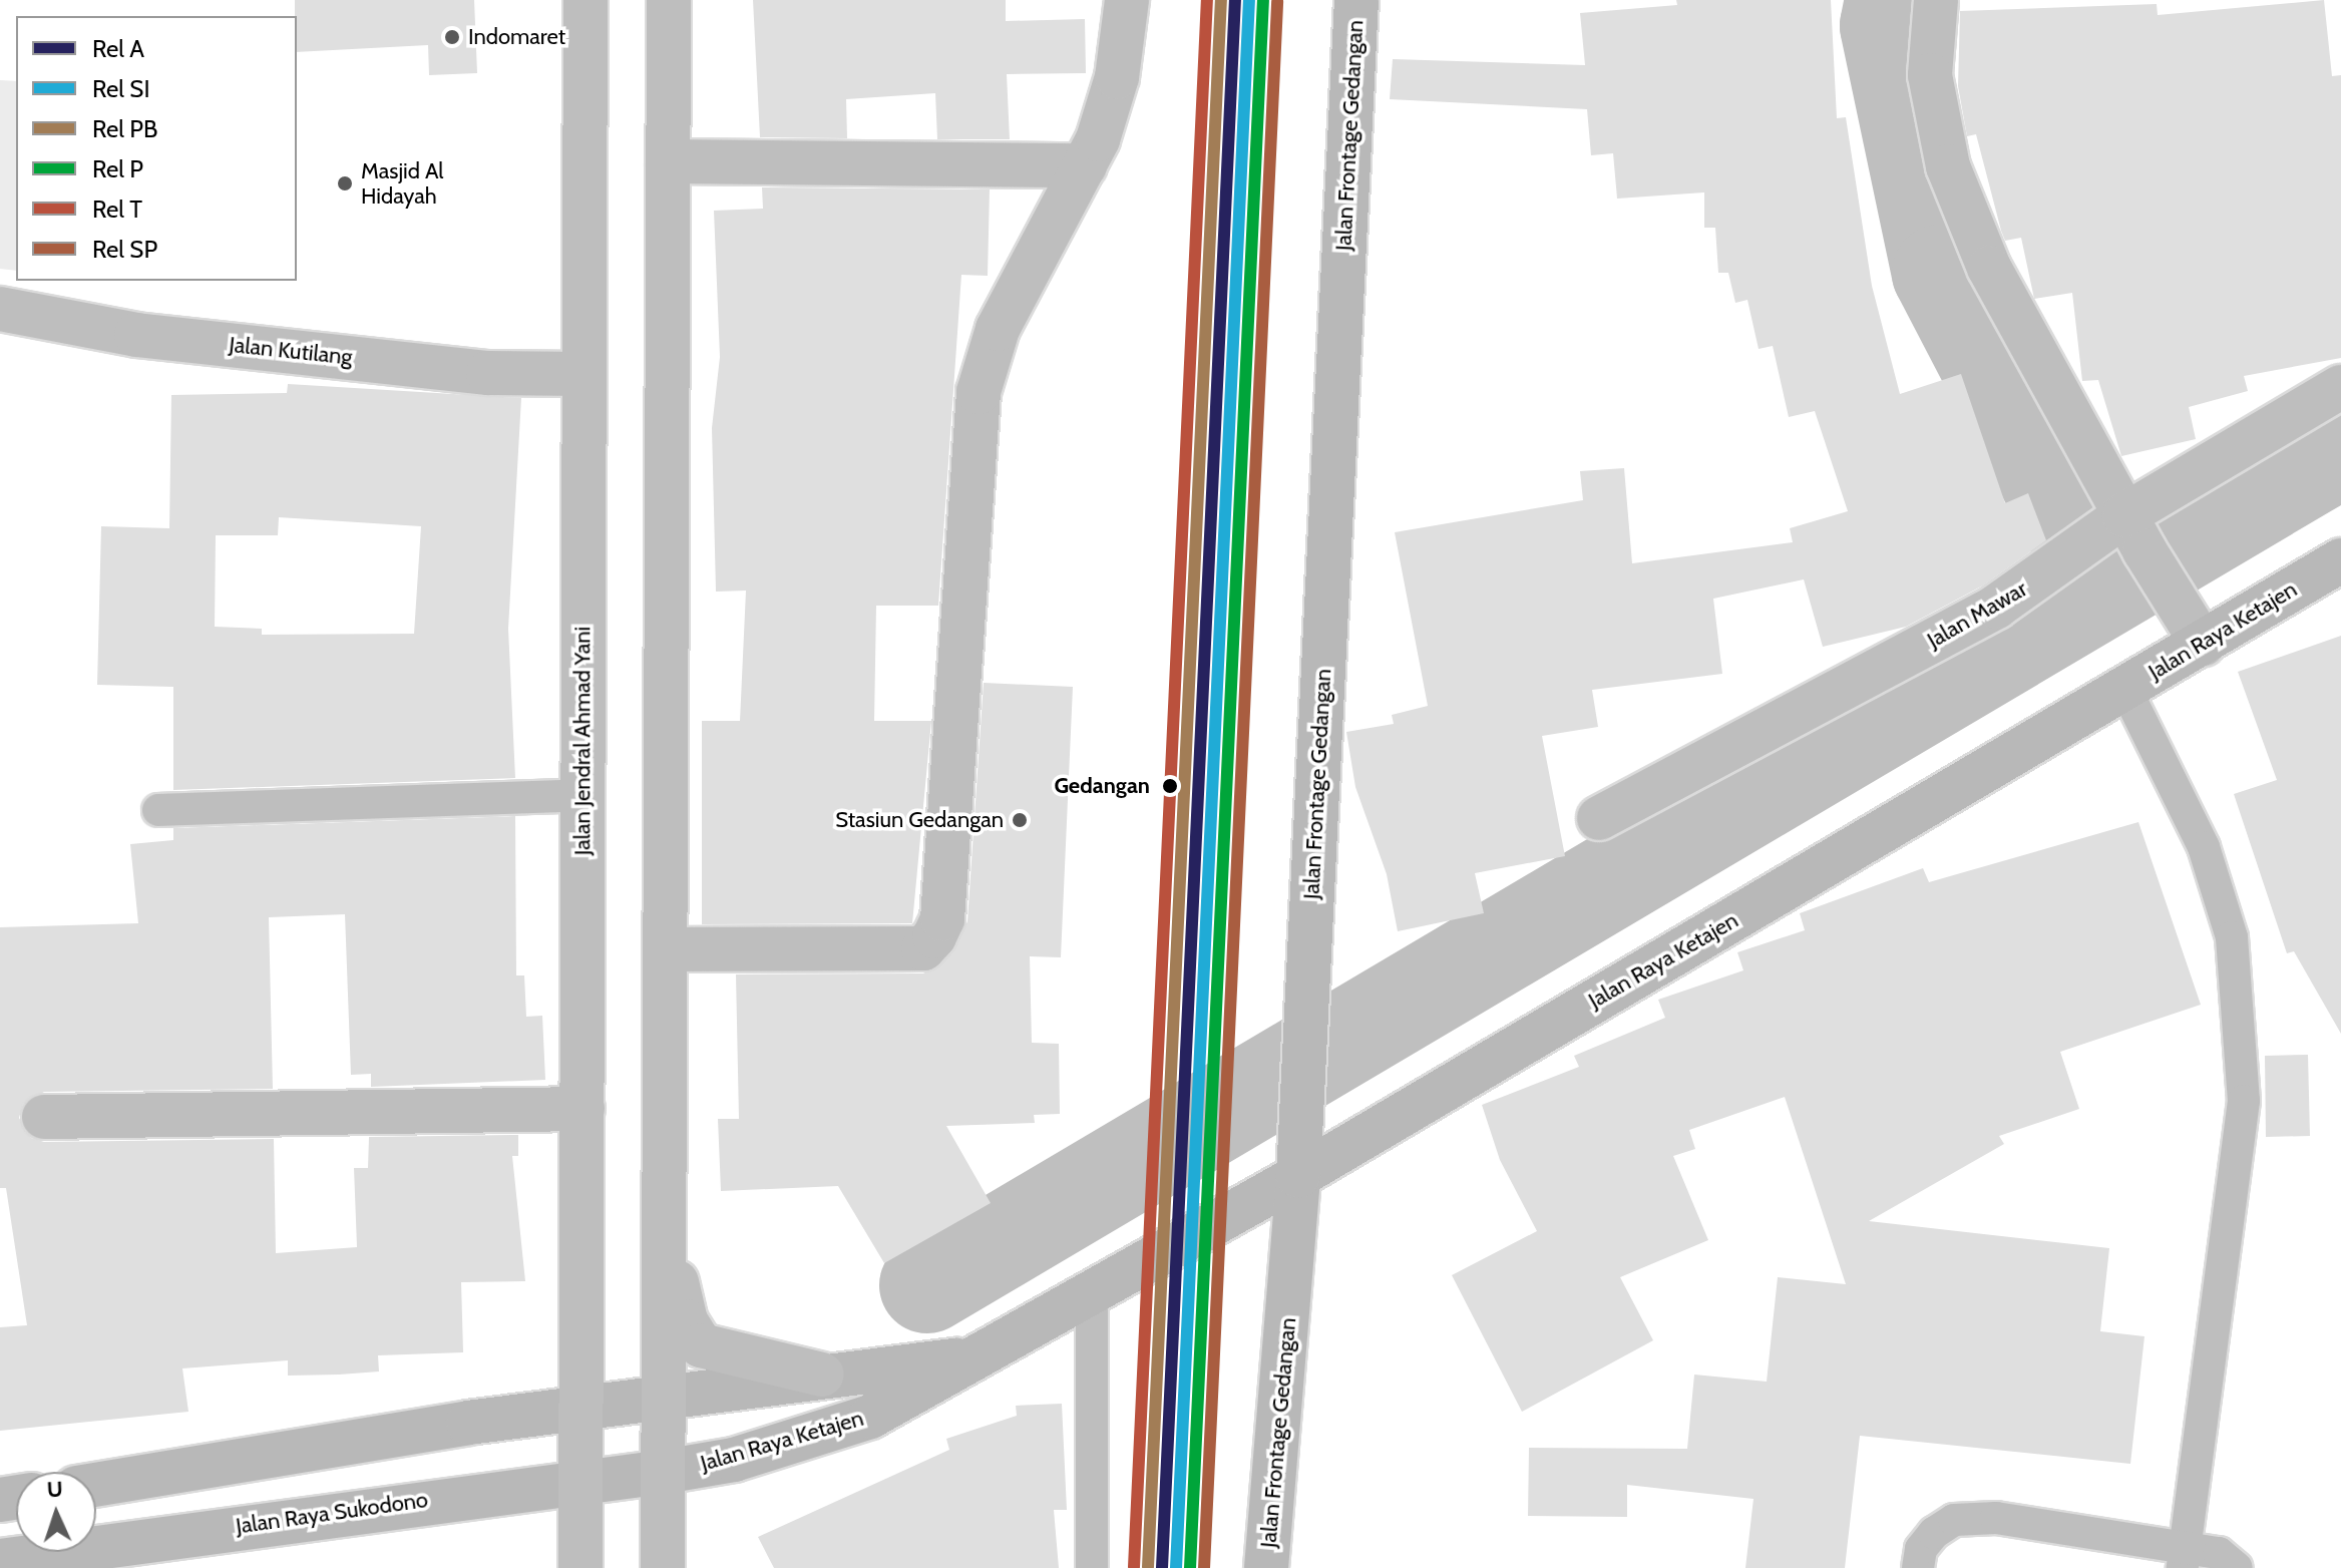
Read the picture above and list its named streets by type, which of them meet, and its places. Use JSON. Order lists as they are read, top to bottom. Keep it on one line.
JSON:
{"streets":{"main road":["Jalan Kutilang","Jalan Mawar","Jalan Jendral Ahmad Yani"],"street":["Jalan Frontage Gedangan","Jalan Raya Ketajen","Jalan Raya Sukodono"]},"crossings":[["Jalan Frontage Gedangan","Jalan Raya Ketajen"],["Jalan Kutilang","Jalan Jendral Ahmad Yani"],["Jalan Raya Ketajen","Jalan Raya Sukodono"],["Jalan Jendral Ahmad Yani","Jalan Raya Sukodono"]],"places":["Indomaret","Masjid Al Hidayah","Gedangan","Stasiun Gedangan"],"lines":["rail line A","rail line PB","rail line T","rail line SI","rail line P","rail line SP"],"legend":["Rel A","Rel SI","Rel PB","Rel P","Rel T","Rel SP"],"north":"top"}
